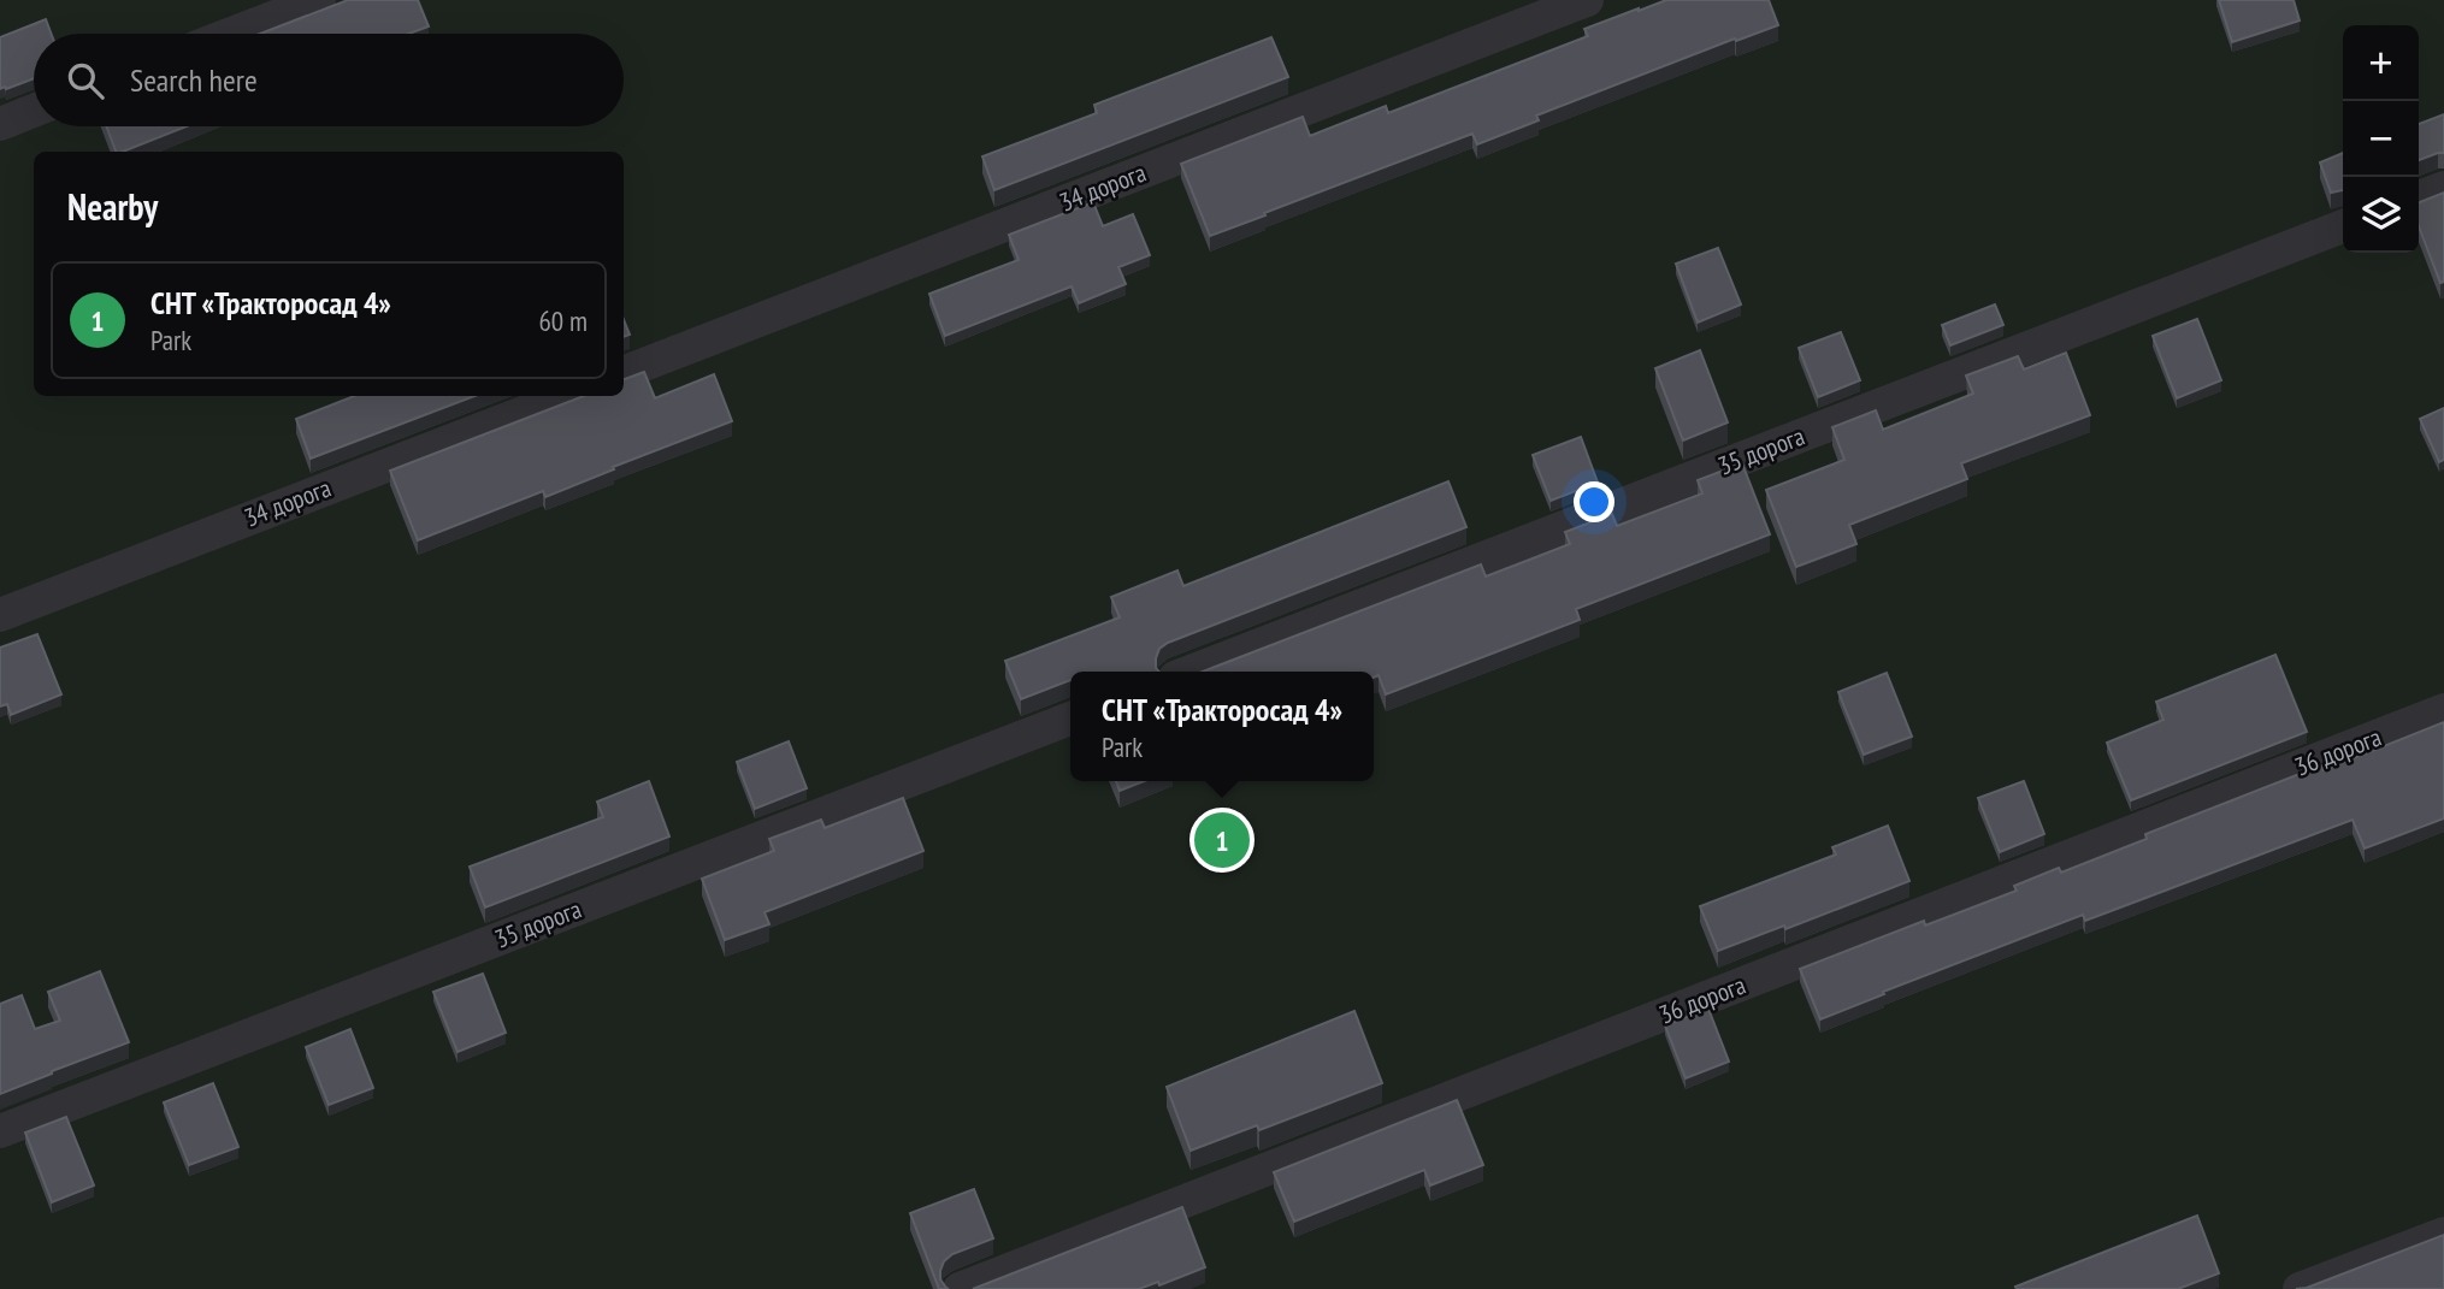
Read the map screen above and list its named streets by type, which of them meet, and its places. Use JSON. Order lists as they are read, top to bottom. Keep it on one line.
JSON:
{"streets":{"lane":["34 дорога","35 дорога","36 дорога"]},"page":{"map_buttons":["+","−"],"search":"Search here","heading":"Nearby","list":[{"mark":"1","name":"СНТ «Тракторосад 4»","note":"Park","value":"60 m"}],"popup":["СНТ «Тракторосад 4»","Park"],"pins":"1"}}
